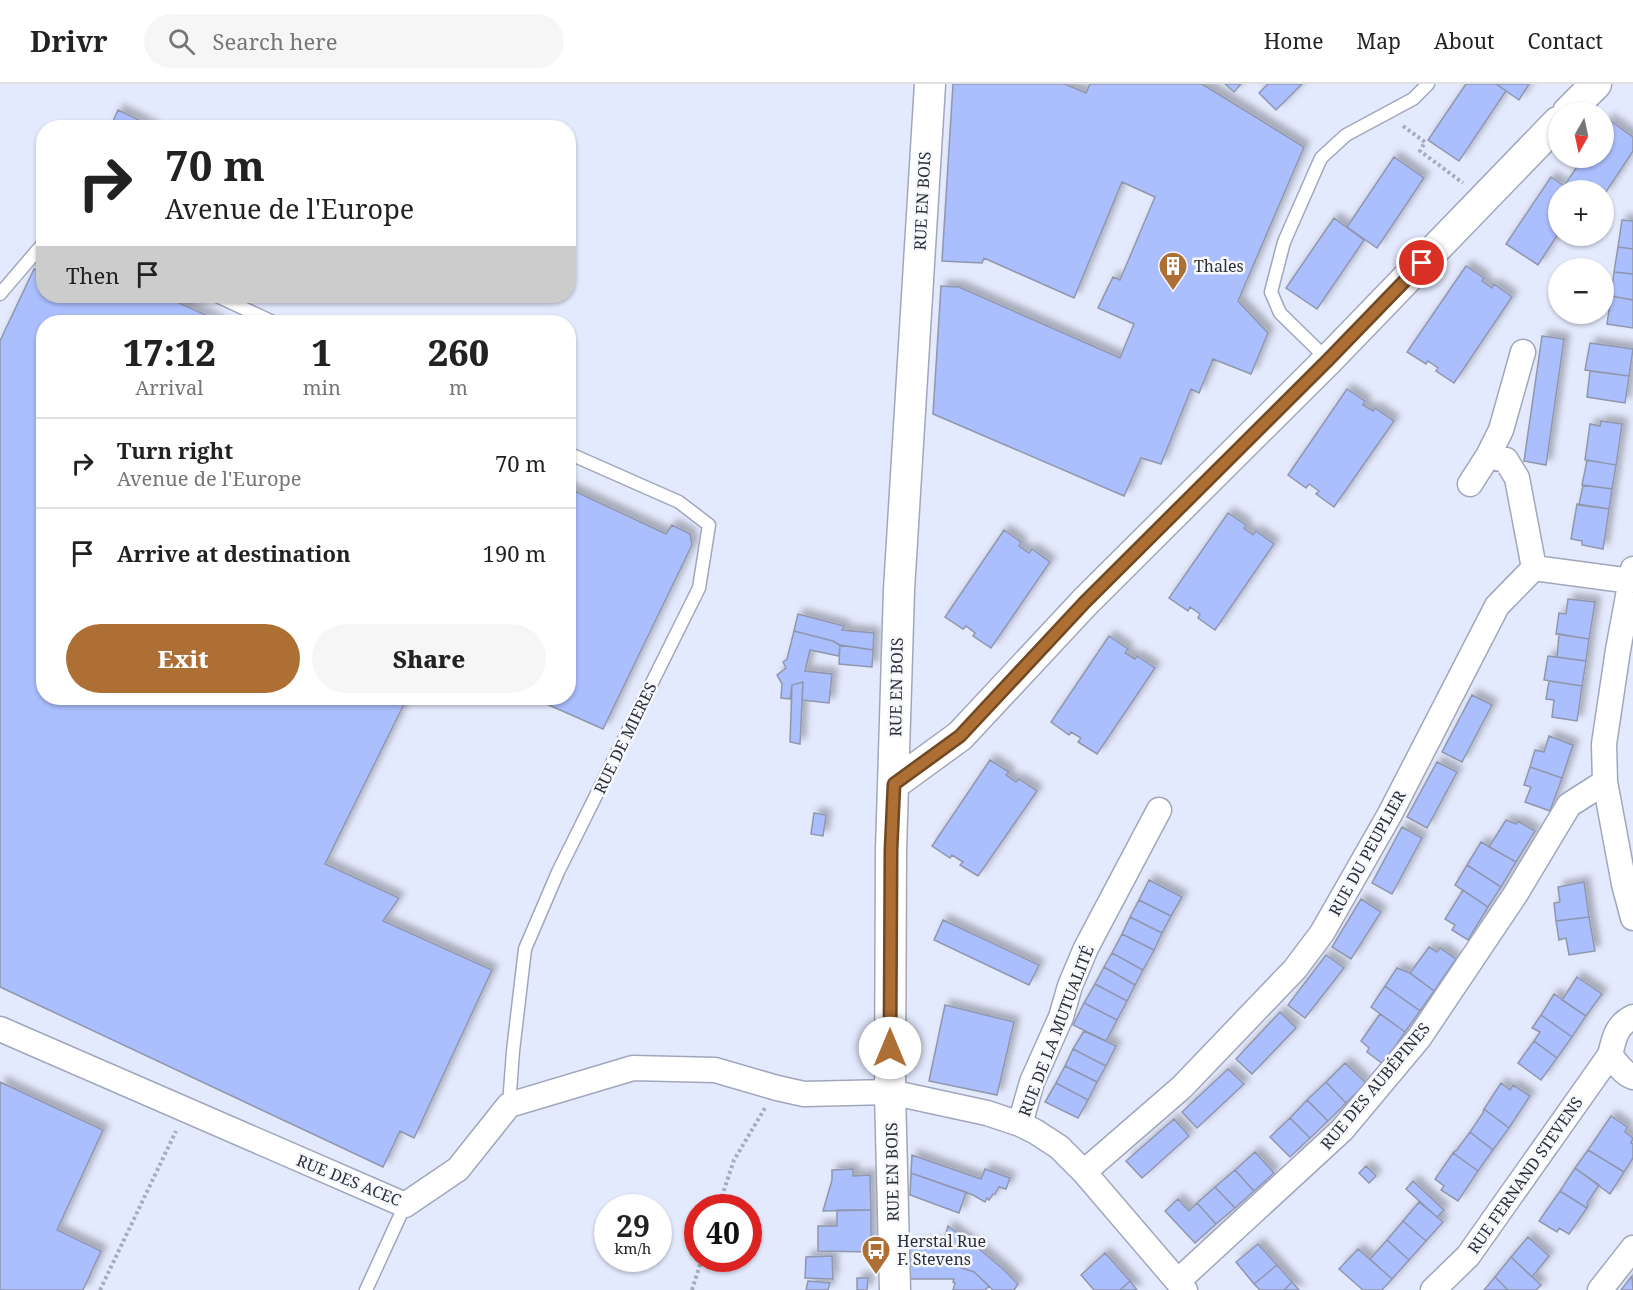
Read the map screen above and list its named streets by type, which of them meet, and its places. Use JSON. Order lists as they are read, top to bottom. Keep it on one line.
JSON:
{"streets":{"street":["RUE EN BOIS","RUE DU PEUPLIER","RUE DE LA MUTUALITÉ","RUE DES AUBÉPINES","RUE FERNAND STEVENS","RUE DES ACEC"],"lane":["RUE DE MIERES"]},"crossings":[["RUE DE MIERES","RUE DES ACEC"]],"places":{"building":["Thales"],"bus stop":["Herstal Rue F. Stevens"]},"north":"bottom","page":{"header":"Drivr","search":"Search here","nav":["Home","Map","About","Contact"],"map_buttons":["+","−"],"turn":["70 m","Avenue de l'Europe"],"then":"Then","eta":["17:12","Arrival","1","min","260","m"],"list":[{"name":"Turn right","note":"Avenue de l'Europe","value":"70 m"},{"name":"Arrive at destination","value":"190 m"}],"buttons":["Exit","Share"],"speed":"29 km/h","limit":"40"}}
